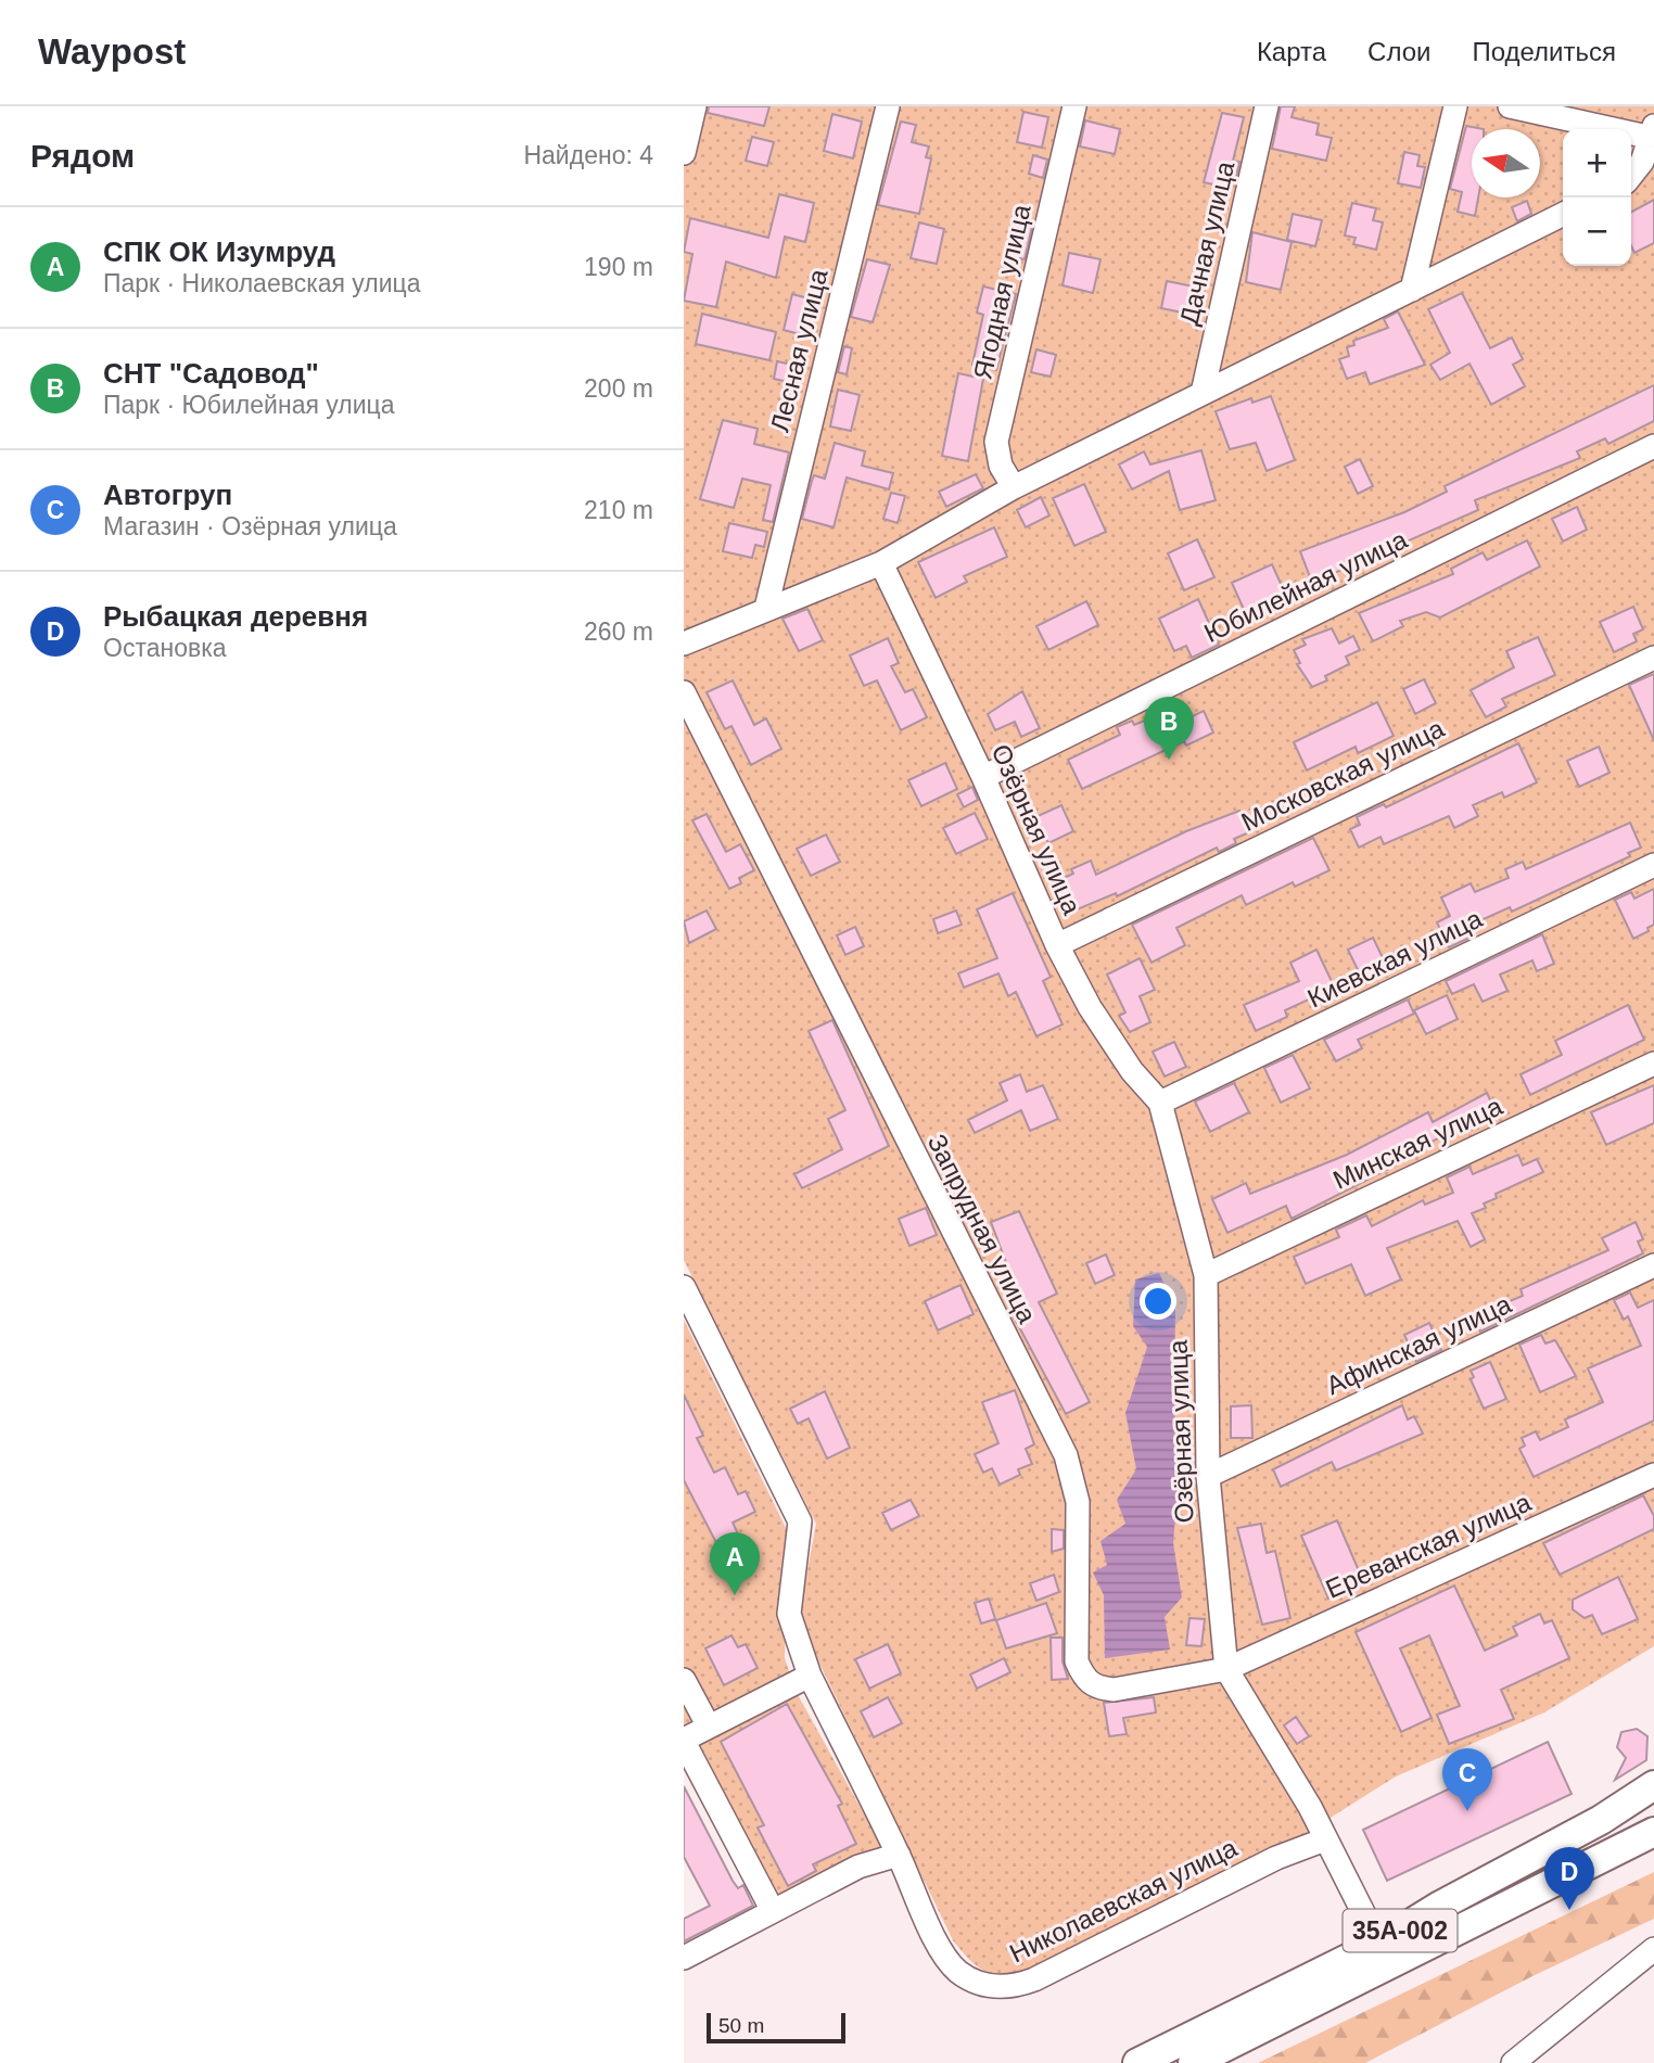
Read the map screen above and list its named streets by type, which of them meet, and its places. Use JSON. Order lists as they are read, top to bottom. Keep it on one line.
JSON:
{"streets":{"main road":["35А-002"],"street":["Дачная улица","Ягодная улица","Лесная улица","Юбилейная улица","Московская улица","Озёрная улица","Киевская улица","Минская улица","Запрудная улица","Афинская улица","Ереванская улица","Николаевская улица"]},"crossings":[["Юбилейная улица","Озёрная улица"],["Московская улица","Озёрная улица"],["Озёрная улица","Киевская улица"],["Озёрная улица","Минская улица"],["Озёрная улица","Запрудная улица"],["Озёрная улица","Афинская улица"],["Озёрная улица","Ереванская улица"],["Озёрная улица","Николаевская улица"],["Озёрная улица","35А-002"],["Запрудная улица","Ереванская улица"]],"scale_bar":"50 m","north":"left","page":{"header":"Waypost","nav":["Карта","Слои","Поделиться"],"heading":["Рядом","Найдено: 4"],"map_buttons":["+","−"],"list":[{"mark":"A","name":"СПК ОК Изумруд","note":"Парк · Николаевская улица","value":"190 m"},{"mark":"B","name":"СНТ \"Садовод\"","note":"Парк · Юбилейная улица","value":"200 m"},{"mark":"C","name":"Автогруп","note":"Магазин · Озёрная улица","value":"210 m"},{"mark":"D","name":"Рыбацкая деревня","note":"Остановка","value":"260 m"}],"pins":["B","A","C","D"],"scale":"50 m"}}
